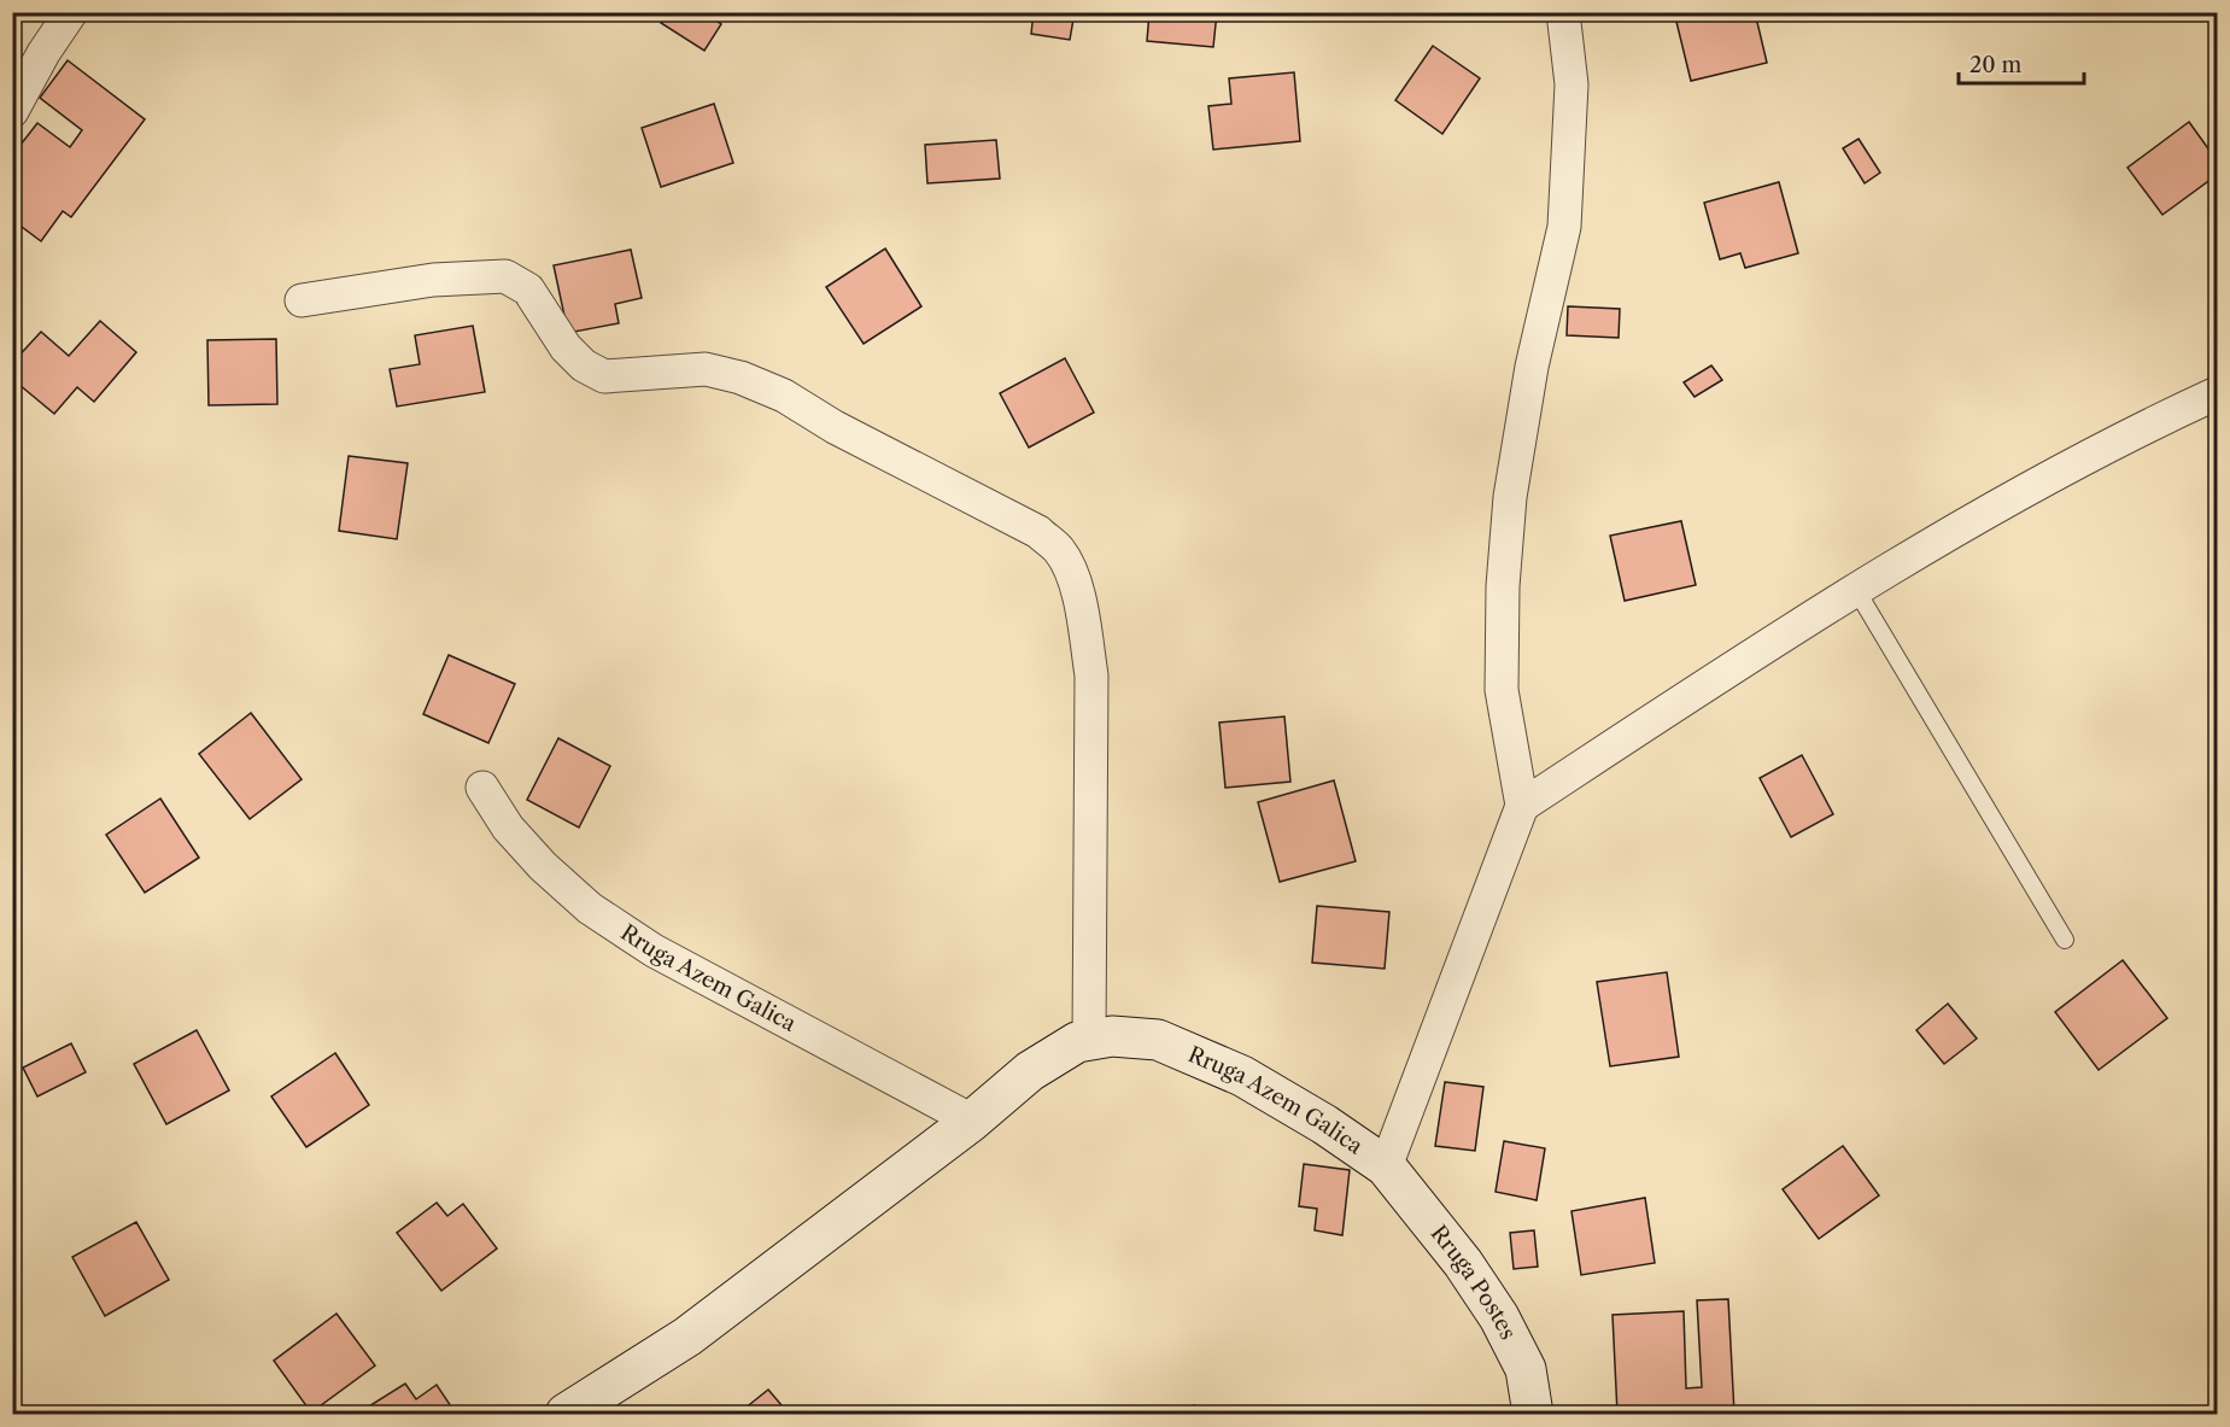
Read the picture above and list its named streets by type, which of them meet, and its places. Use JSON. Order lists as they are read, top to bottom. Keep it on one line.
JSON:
{"streets":{"street":["Rruga Azem Galica","Rruga Postes"]},"crossings":[["Rruga Azem Galica","Rruga Postes"]],"scale_bar":"20 m"}
